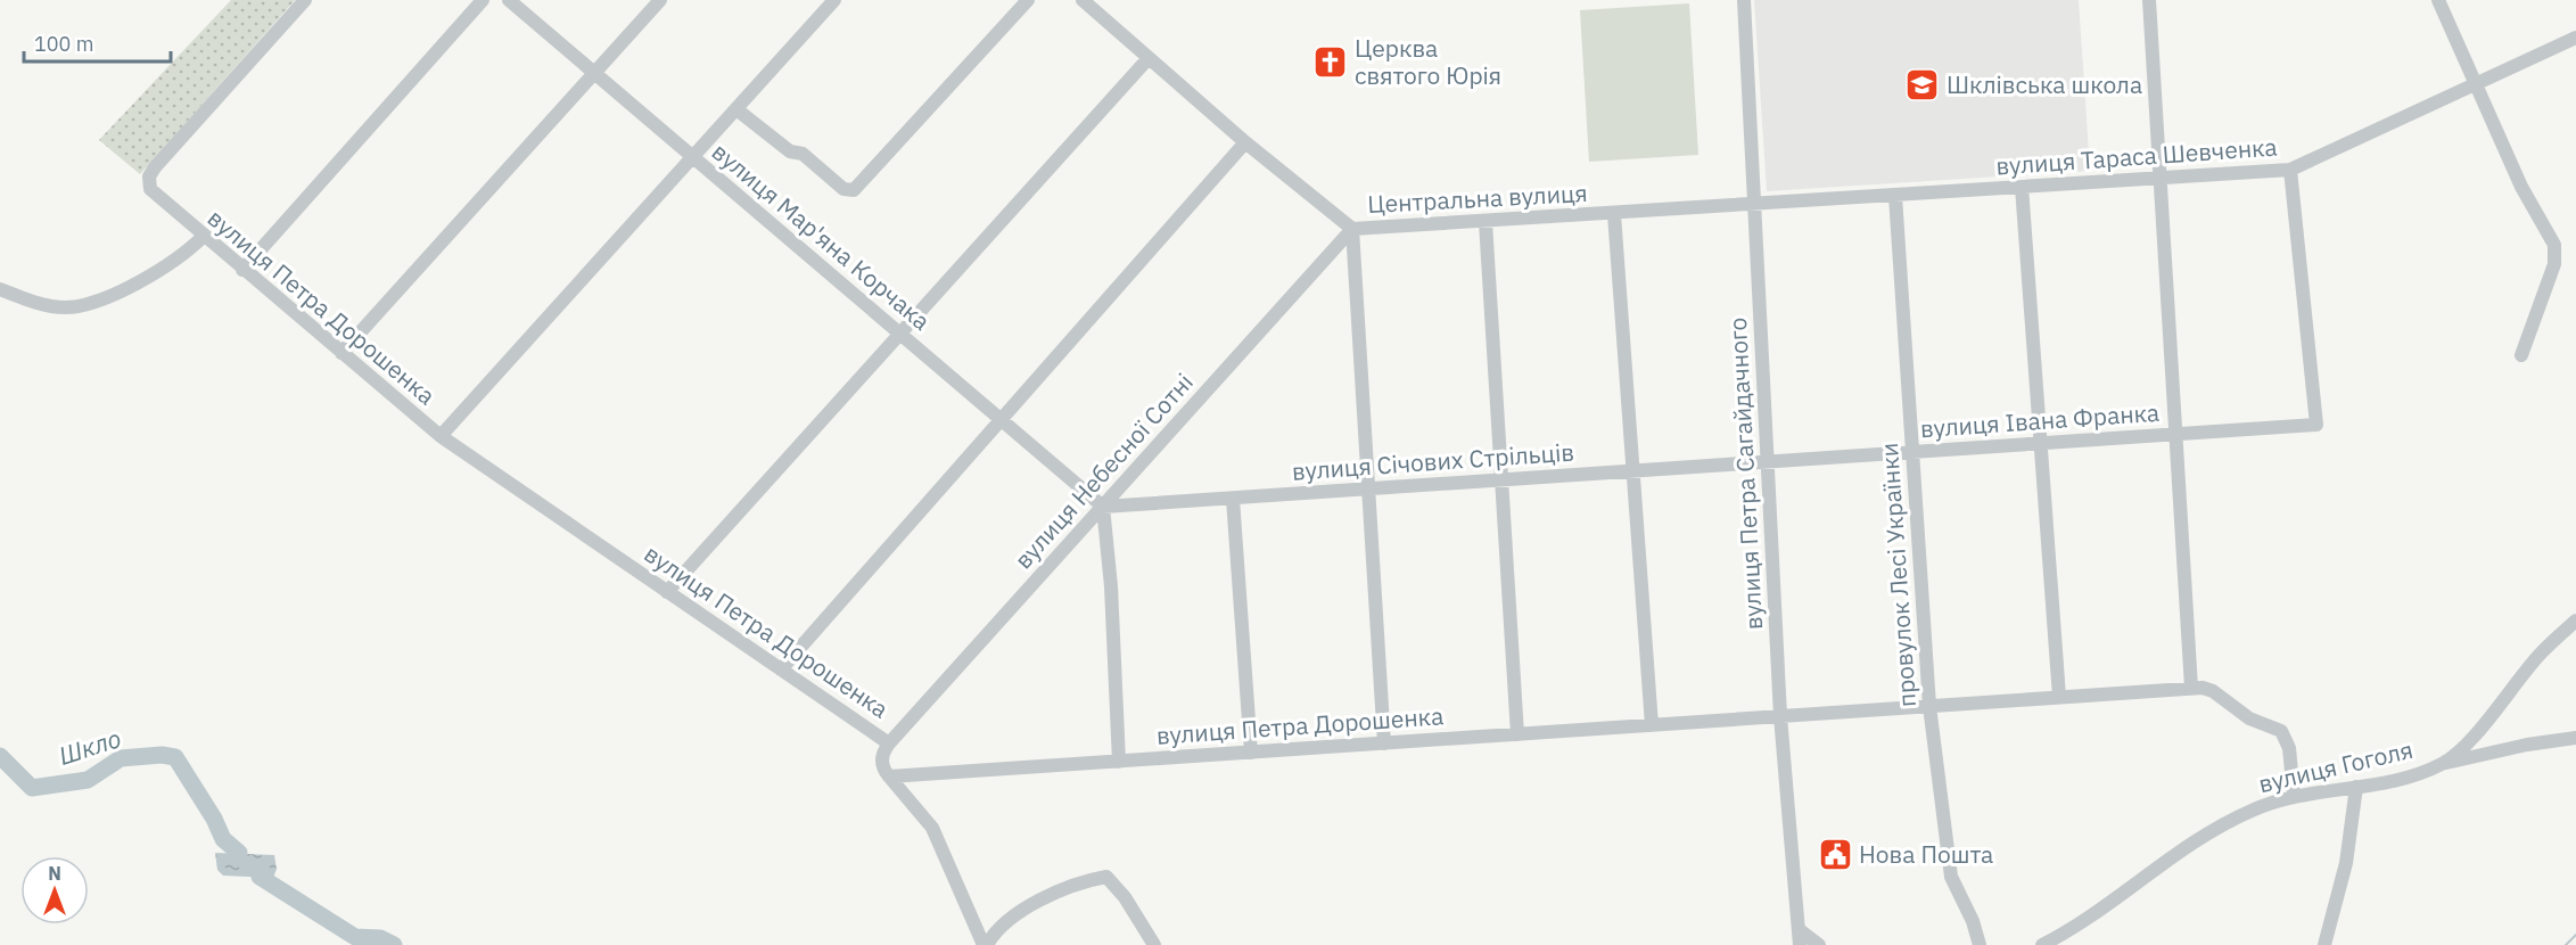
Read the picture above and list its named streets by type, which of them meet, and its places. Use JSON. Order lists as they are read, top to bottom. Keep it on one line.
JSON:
{"streets":{"street":["вулиця Тараса Шевченка","Центральна вулиця","вулиця Мар'яна Корчака","вулиця Петра Дорошенка","вулиця Івана Франка","вулиця Січових Стрільців","вулиця Небесної Сотні","вулиця Петра Сагайдачного","провулок Лесі Українки","вулиця Гоголя"]},"crossings":[["вулиця Тараса Шевченка","Центральна вулиця"],["вулиця Тараса Шевченка","вулиця Івана Франка"],["вулиця Тараса Шевченка","вулиця Петра Сагайдачного"],["вулиця Тараса Шевченка","провулок Лесі Українки"],["Центральна вулиця","вулиця Небесної Сотні"],["Центральна вулиця","вулиця Петра Сагайдачного"],["вулиця Мар'яна Корчака","вулиця Січових Стрільців"],["вулиця Мар'яна Корчака","вулиця Небесної Сотні"],["вулиця Петра Дорошенка","вулиця Небесної Сотні"],["вулиця Петра Дорошенка","вулиця Петра Сагайдачного"],["вулиця Петра Дорошенка","провулок Лесі Українки"],["вулиця Івана Франка","вулиця Січових Стрільців"],["вулиця Івана Франка","вулиця Петра Сагайдачного"],["вулиця Івана Франка","провулок Лесі Українки"],["вулиця Січових Стрільців","вулиця Небесної Сотні"],["вулиця Січових Стрільців","вулиця Петра Сагайдачного"]],"water":["Шкло"],"places":{"church":["Церква святого Юрія"],"school or university":["Шклівська школа"],"public building":["Нова Пошта"]},"scale_bar":"100 m","north":"top"}
